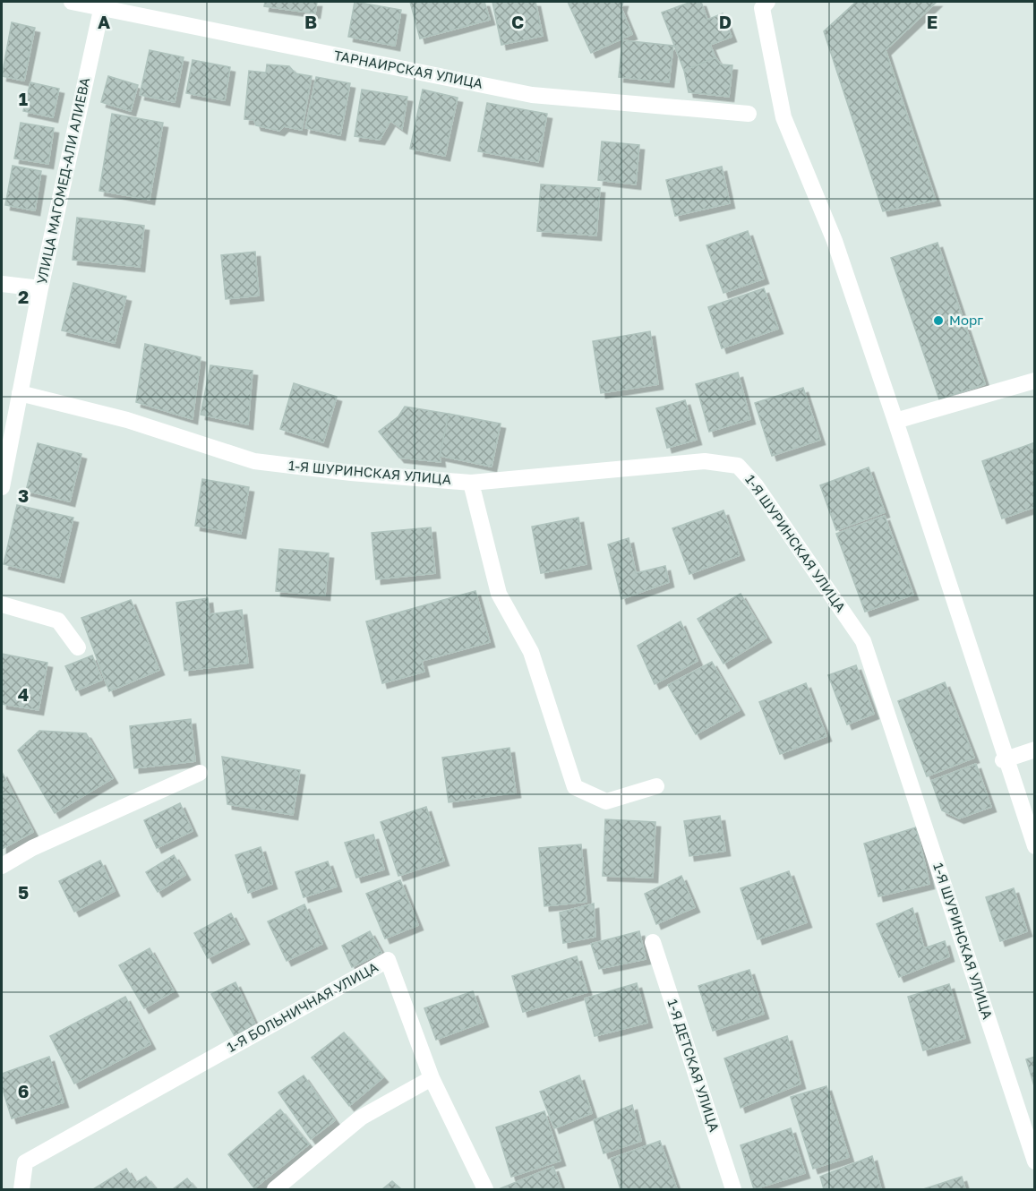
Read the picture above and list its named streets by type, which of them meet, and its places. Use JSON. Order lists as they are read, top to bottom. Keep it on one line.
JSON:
{"streets":{"street":["ТАРНАИРСКАЯ УЛИЦА","УЛИЦА МАГОМЕД-АЛИ АЛИЕВА","1-Я ШУРИНСКАЯ УЛИЦА","1-Я БОЛЬНИЧНАЯ УЛИЦА","1-Я ДЕТСКАЯ УЛИЦА"]},"crossings":[["ТАРНАИРСКАЯ УЛИЦА","УЛИЦА МАГОМЕД-АЛИ АЛИЕВА"],["УЛИЦА МАГОМЕД-АЛИ АЛИЕВА","1-Я ШУРИНСКАЯ УЛИЦА"]],"places":["Морг"],"grid":{"columns":["A","B","C","D","E"],"rows":["1","2","3","4","5","6"]}}
